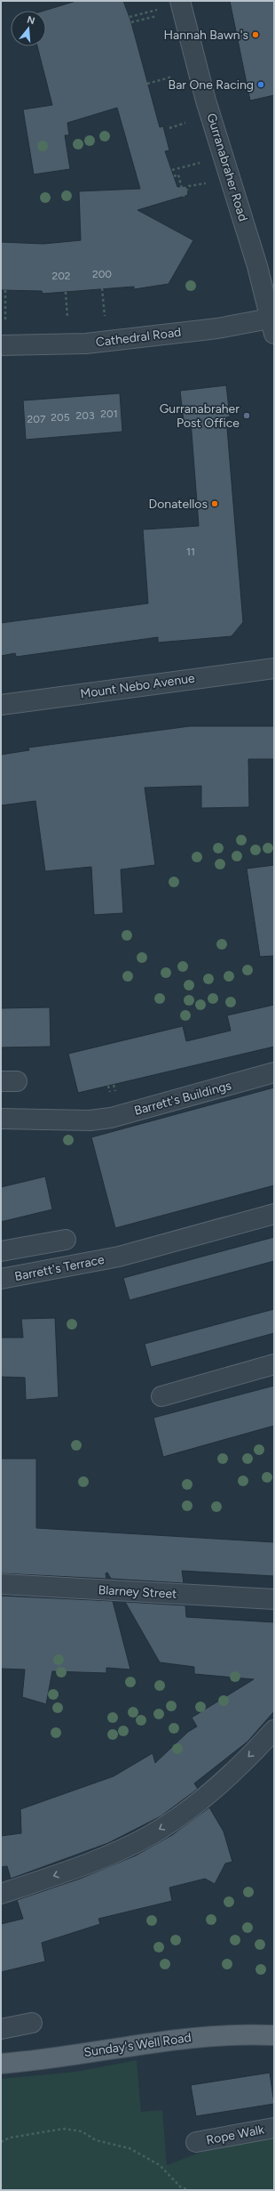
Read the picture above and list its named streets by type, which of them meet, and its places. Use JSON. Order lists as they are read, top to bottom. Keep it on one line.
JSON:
{"streets":{"main road":["Sunday's Well Road"],"street":["Gurranabraher Road","Cathedral Road","Mount Nebo Avenue","Barrett's Buildings","Barrett's Terrace","Blarney Street","Rope Walk"]},"crossings":[["Gurranabraher Road","Cathedral Road"]],"places":["Hannah Bawn's","Bar One Racing","Gurranabraher Post Office","Donatellos"],"house_numbers":["200","202","201","203","205","207","11"],"north":"top"}
